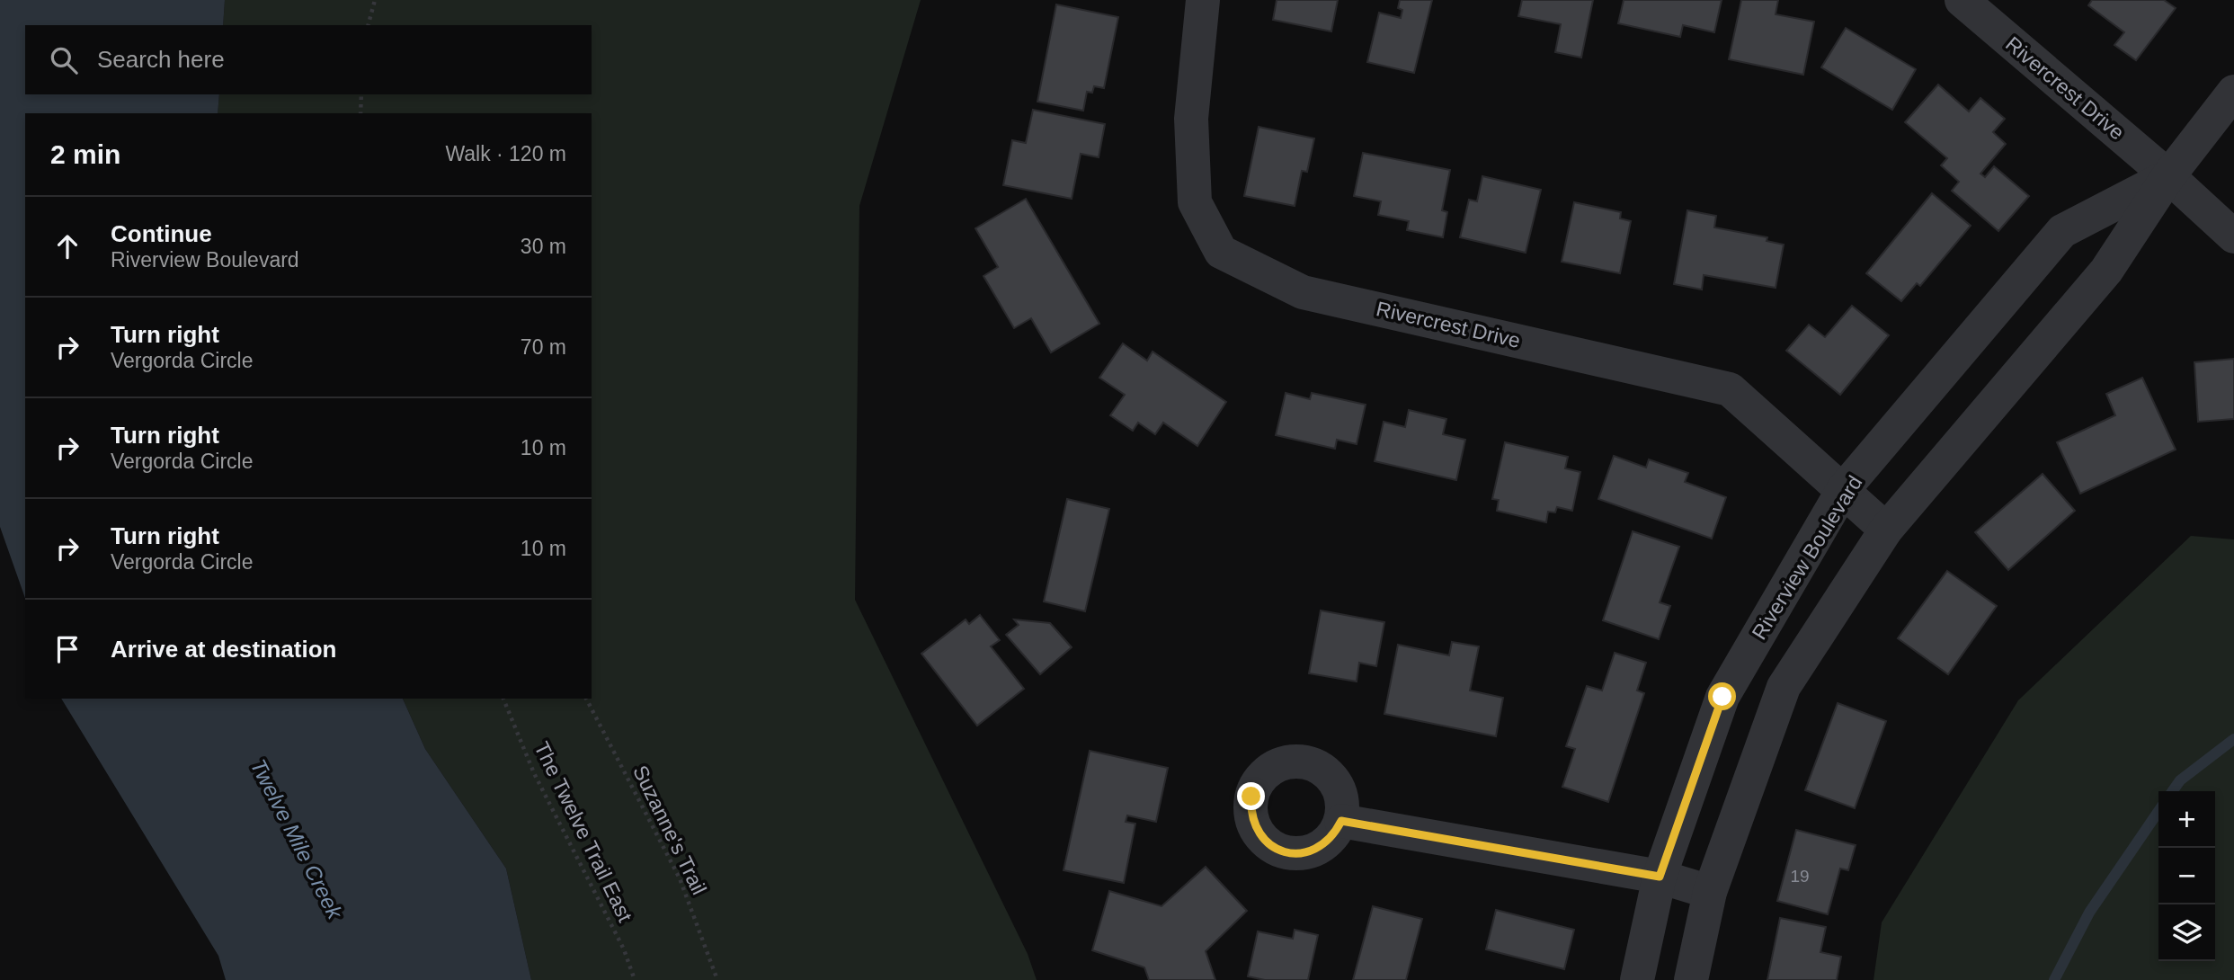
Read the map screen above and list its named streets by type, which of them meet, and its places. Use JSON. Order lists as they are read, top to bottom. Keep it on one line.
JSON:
{"streets":{"street":["Rivercrest Drive","Riverview Boulevard"],"path":["Suzanne's Trail","The Twelve Trail East"]},"crossings":[["Rivercrest Drive","Riverview Boulevard"]],"water":["Twelve Mile Creek"],"house_numbers":["19"],"page":{"search":"Search here","heading":["2 min","Walk · 120 m"],"list":[["Continue","Riverview Boulevard","30 m"],["Turn right","Vergorda Circle","70 m"],["Turn right","Vergorda Circle","10 m"],["Turn right","Vergorda Circle","10 m"],"Arrive at destination"],"map_buttons":["+","−"]}}
